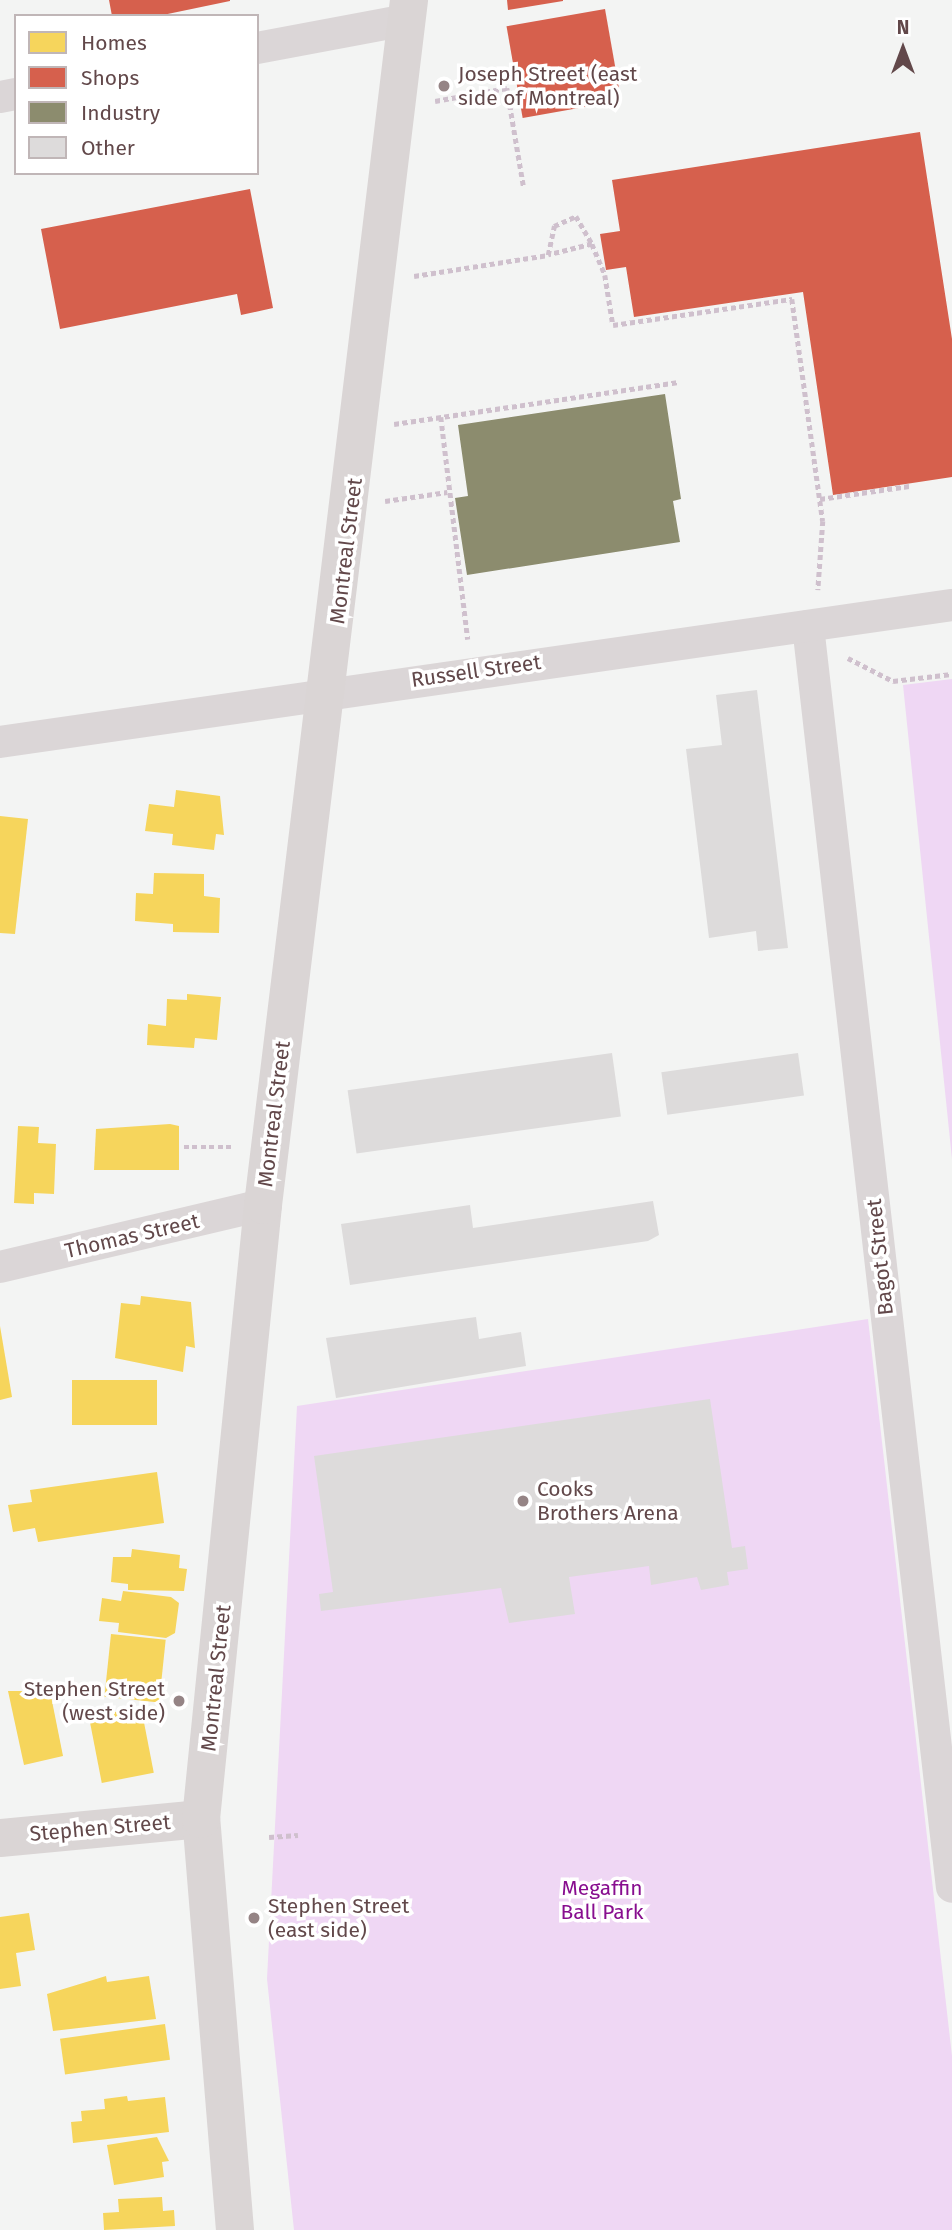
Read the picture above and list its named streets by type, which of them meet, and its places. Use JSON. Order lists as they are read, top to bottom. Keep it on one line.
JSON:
{"streets":{"main road":["Montreal Street","Stephen Street"],"street":["Russell Street","Thomas Street","Bagot Street"]},"crossings":[["Montreal Street","Russell Street"],["Montreal Street","Thomas Street"],["Montreal Street","Stephen Street"],["Russell Street","Bagot Street"]],"parks":["Megaffin Ball Park"],"places":["Joseph Street (east side of Montreal)","Cooks Brothers Arena","Stephen Street (west side)","Stephen Street (east side)"],"legend":["Homes","Shops","Industry","Other"],"north":"top"}
